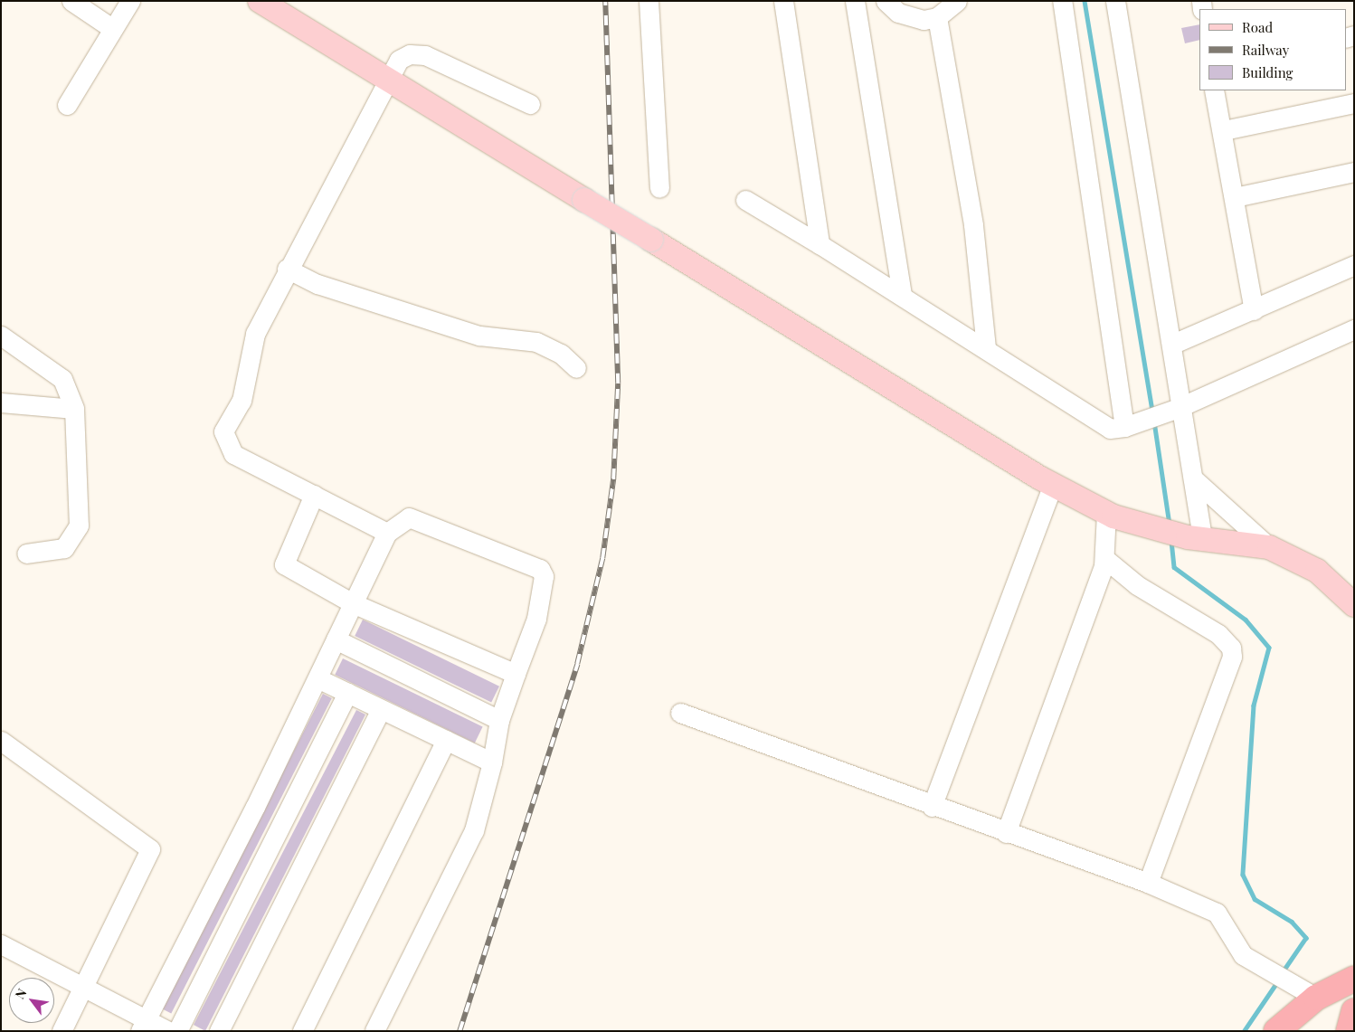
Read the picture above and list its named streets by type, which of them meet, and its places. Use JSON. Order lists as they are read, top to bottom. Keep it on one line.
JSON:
{"legend":["Road","Railway","Building"],"north":"top left"}
